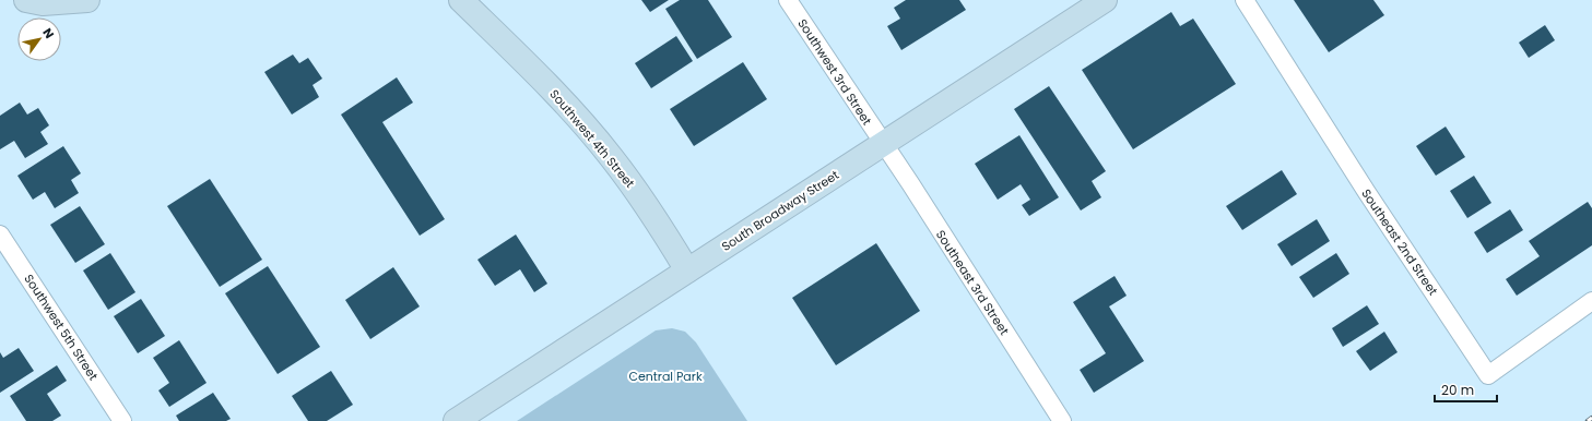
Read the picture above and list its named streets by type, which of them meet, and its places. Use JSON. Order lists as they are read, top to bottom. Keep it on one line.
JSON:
{"streets":{"main road":["Southwest 4th Street","South Broadway Street"],"street":["Southwest 3rd Street","Southeast 2nd Street","Southeast 3rd Street","Southwest 5th Street"]},"crossings":[["Southwest 3rd Street","South Broadway Street"],["Southwest 3rd Street","Southeast 3rd Street"],["Southwest 4th Street","South Broadway Street"],["South Broadway Street","Southeast 3rd Street"]],"parks":["Central Park"],"scale_bar":"20 m","north":"top right"}
